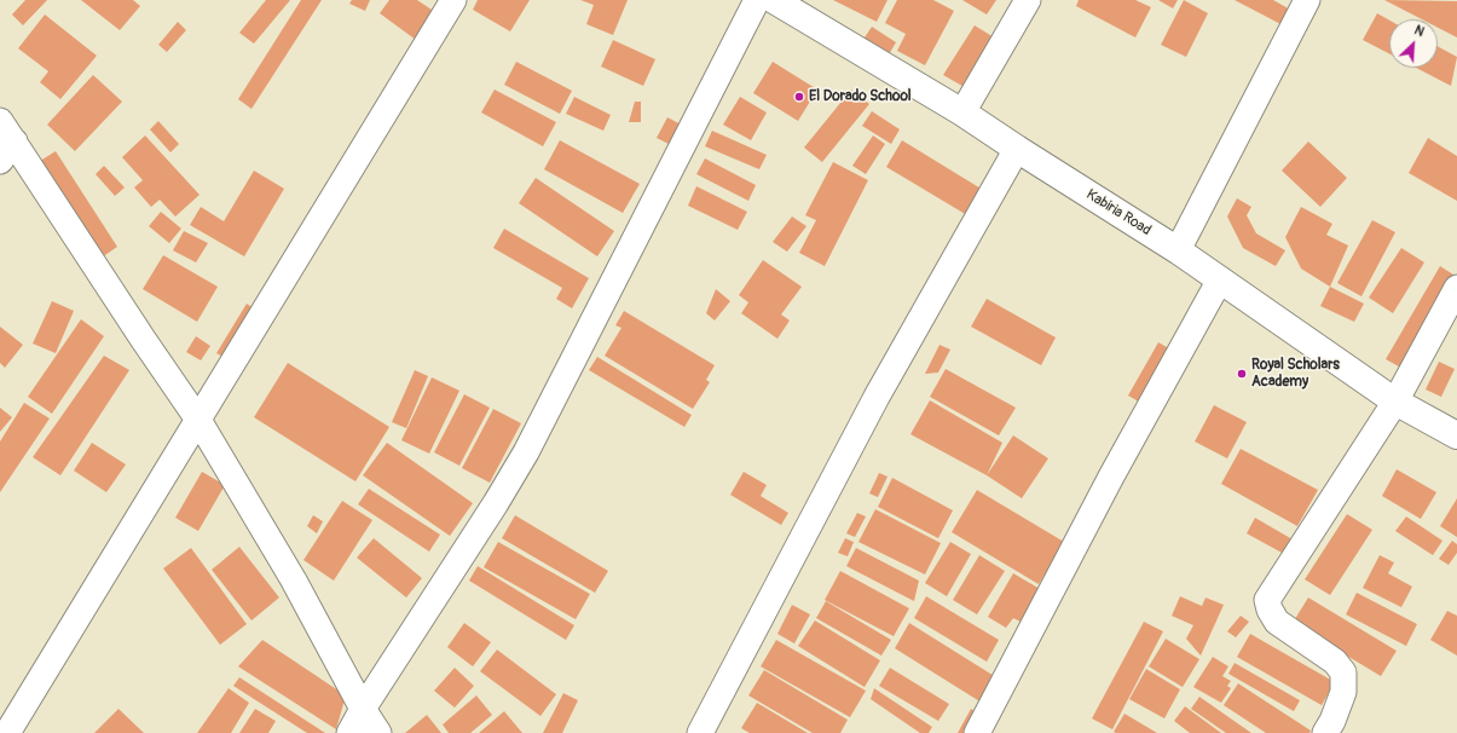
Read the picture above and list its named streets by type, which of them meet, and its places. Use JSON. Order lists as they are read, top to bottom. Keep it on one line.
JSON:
{"streets":{"main road":["Kabiria Road"]},"places":["El Dorado School","Royal Scholars Academy"],"north":"top right"}
